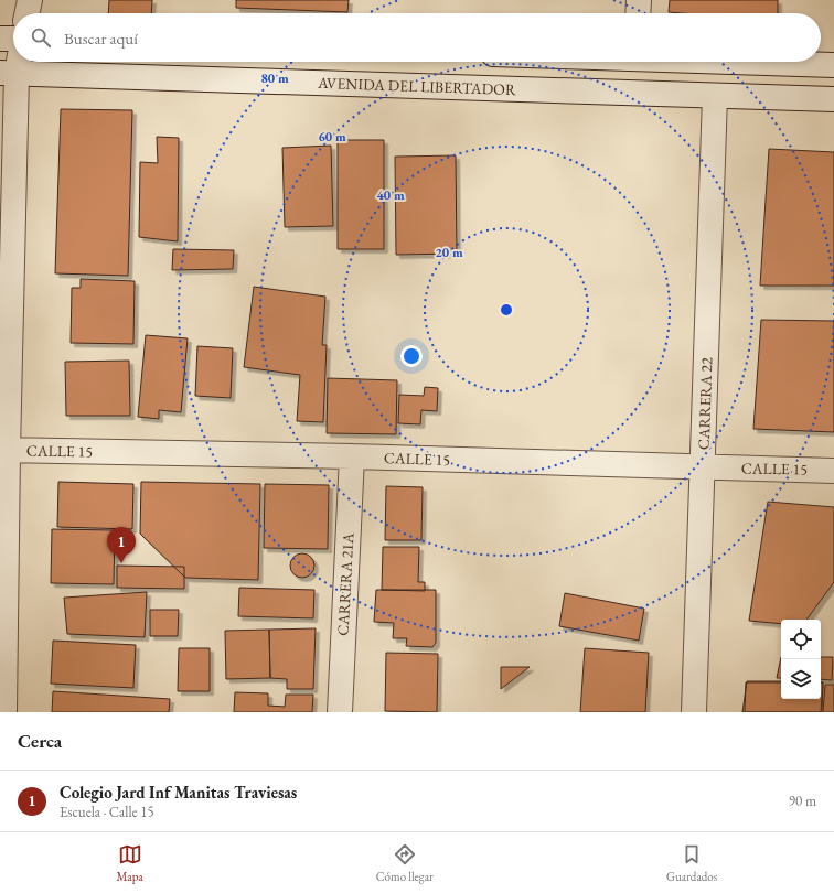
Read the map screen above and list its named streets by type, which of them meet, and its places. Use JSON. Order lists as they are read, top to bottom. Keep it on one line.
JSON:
{"streets":{"street":["AVENIDA DEL LIBERTADOR","CARRERA 22","CALLE 15","CARRERA 21A"]},"crossings":[["AVENIDA DEL LIBERTADOR","CARRERA 22"],["CARRERA 22","CALLE 15"],["CALLE 15","CARRERA 21A"]],"page":{"search":"Buscar aquí","pins":"1","heading":"Cerca","list":[{"mark":"1","name":"Colegio Jard Inf Manitas Traviesas","note":"Escuela · Calle 15","value":"90 m"}],"nav":["Mapa","Cómo llegar","Guardados"]},"rings":["80 m","60 m","40 m","20 m"]}
